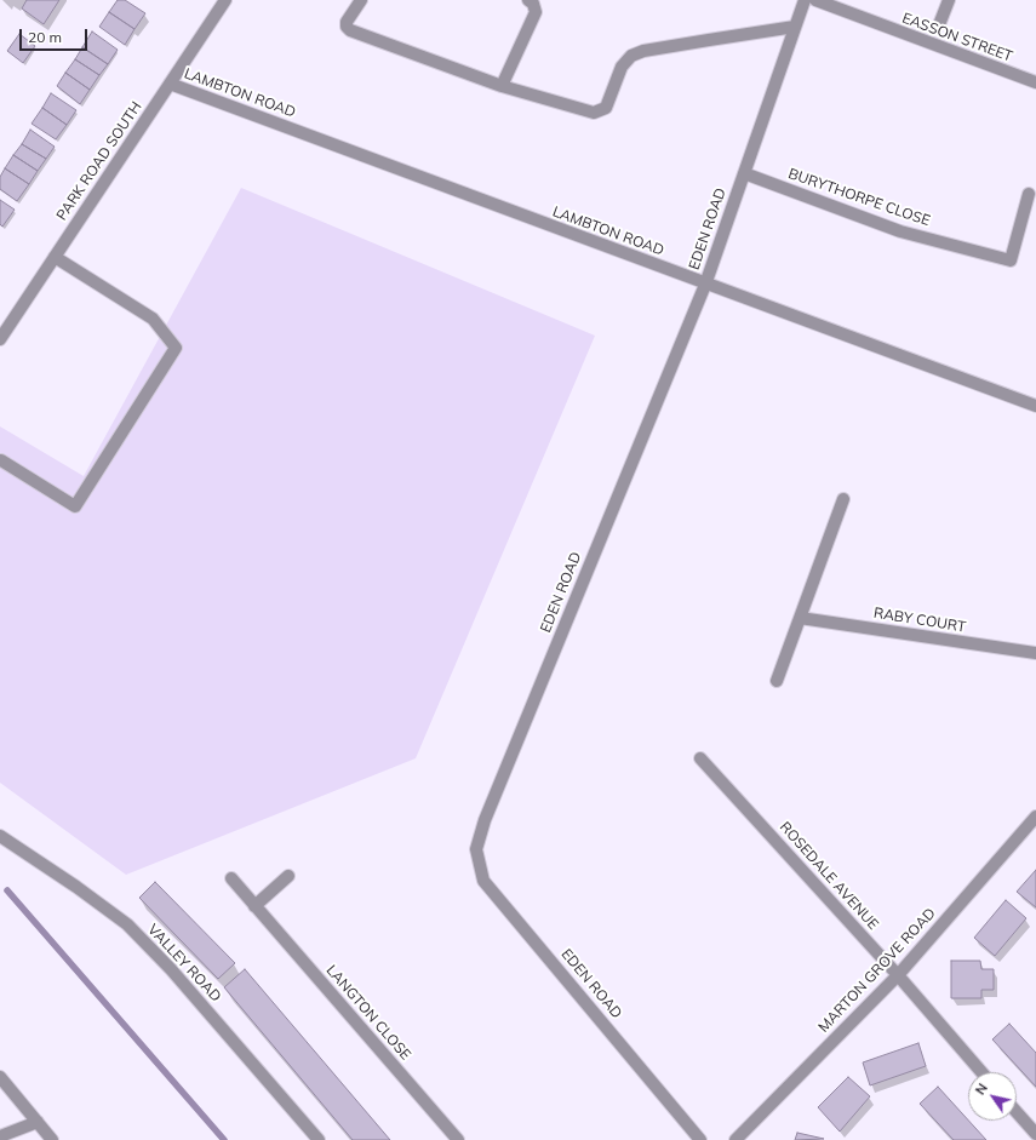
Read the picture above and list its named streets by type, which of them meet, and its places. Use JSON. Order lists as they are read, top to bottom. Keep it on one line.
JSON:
{"streets":{"street":["EASSON STREET","LAMBTON ROAD","PARK ROAD SOUTH","BURYTHORPE CLOSE","EDEN ROAD","RABY COURT","ROSEDALE AVENUE","VALLEY ROAD","MARTON GROVE ROAD","LANGTON CLOSE"]},"crossings":[["LAMBTON ROAD","PARK ROAD SOUTH"],["LAMBTON ROAD","EDEN ROAD"],["BURYTHORPE CLOSE","EDEN ROAD"],["ROSEDALE AVENUE","MARTON GROVE ROAD"]],"scale_bar":"20 m","north":"top left"}
